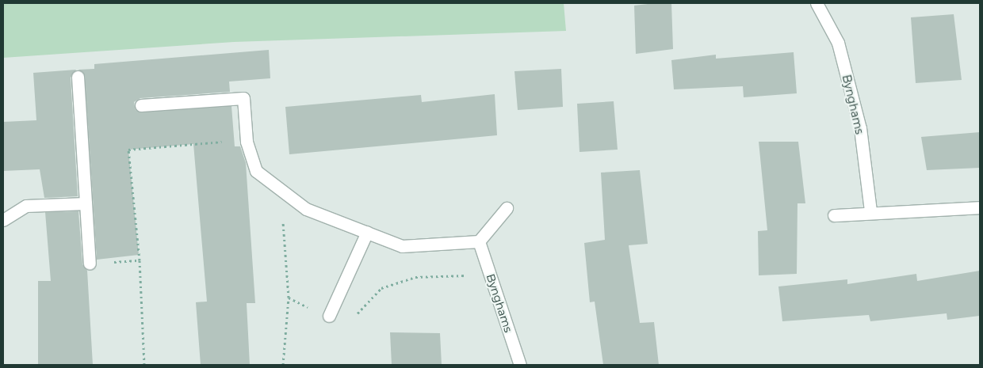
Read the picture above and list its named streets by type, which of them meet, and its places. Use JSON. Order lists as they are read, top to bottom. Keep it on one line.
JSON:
{"streets":{"street":["Bynghams"]}}
